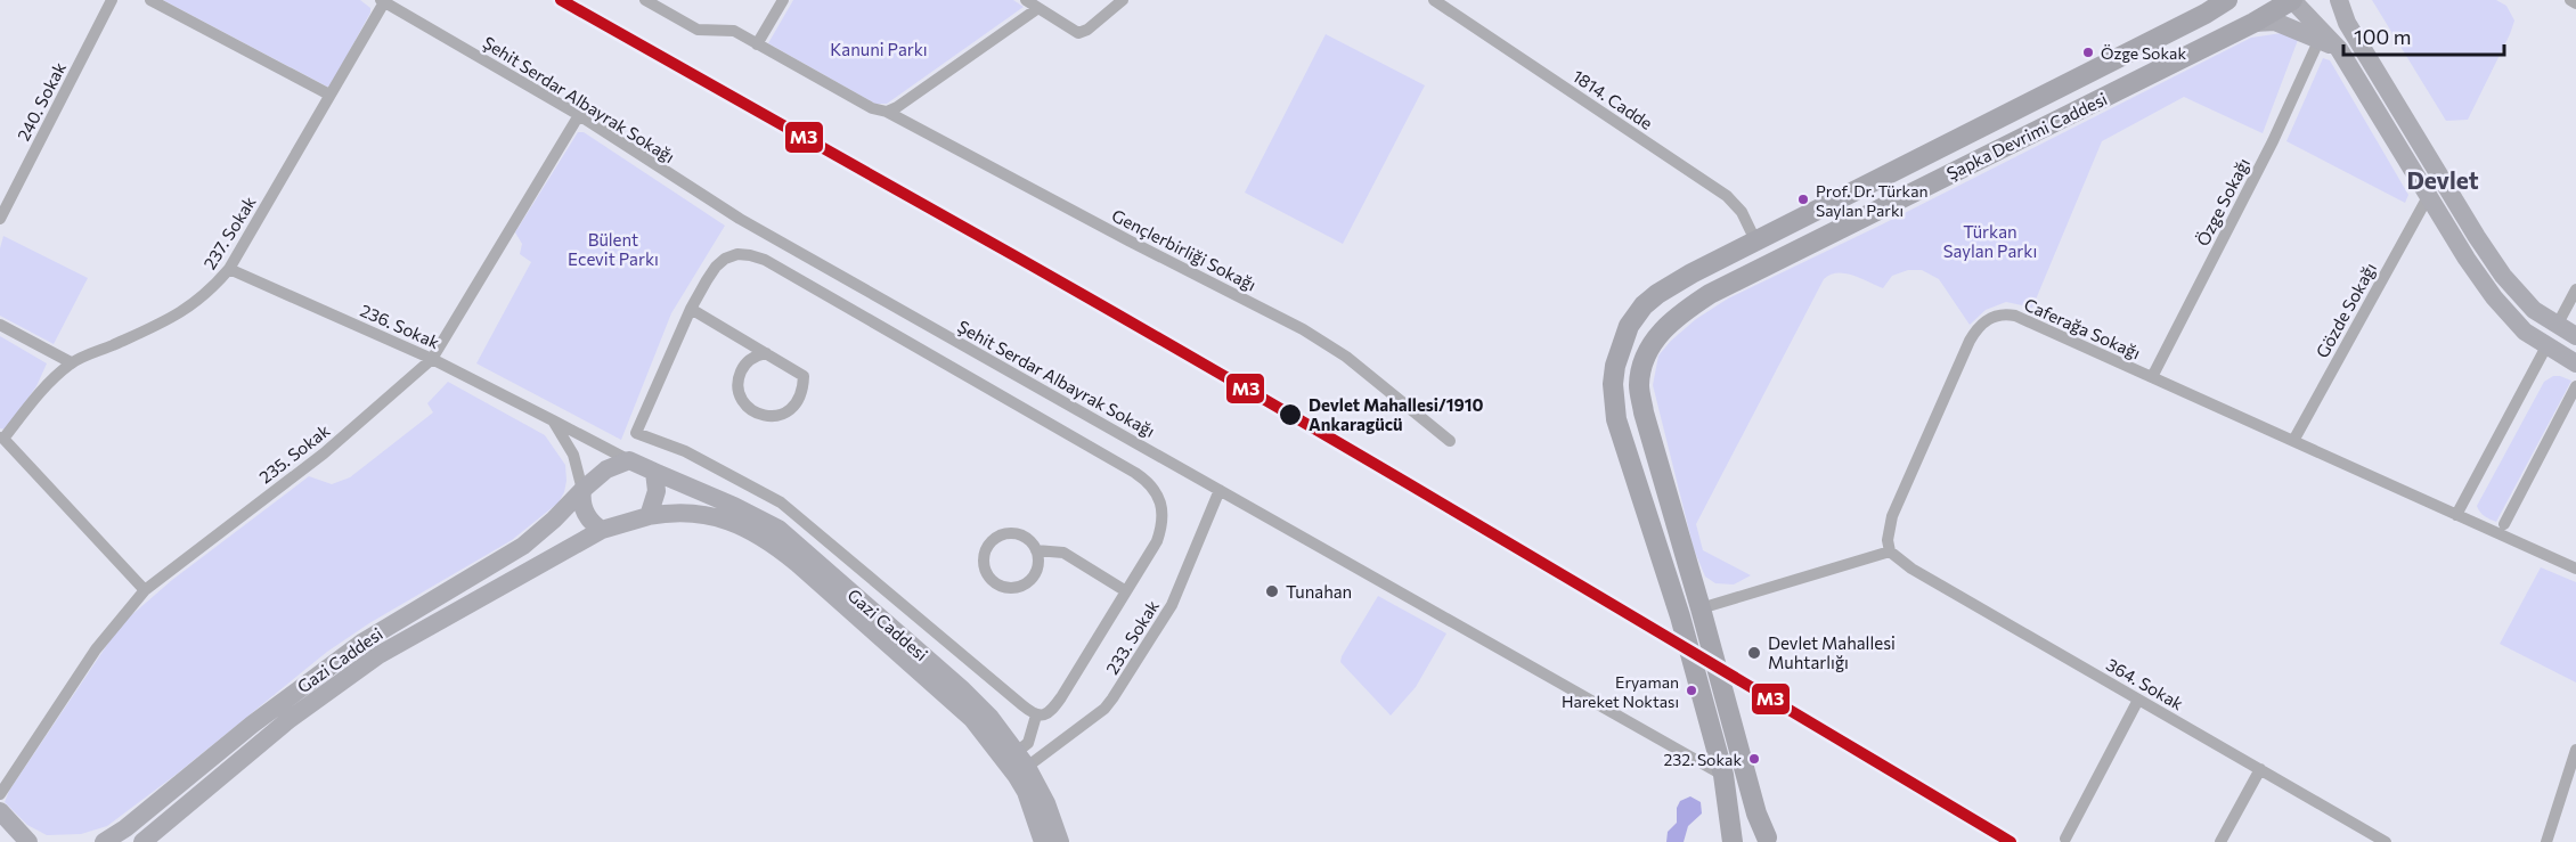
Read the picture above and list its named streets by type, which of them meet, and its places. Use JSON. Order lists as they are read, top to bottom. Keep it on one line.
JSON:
{"streets":{"main road":["Şapka Devrimi Caddesi","Gazi Caddesi"],"street":["Şehit Serdar Albayrak Sokağı","1814. Cadde","240. Sokak","Özge Sokağı","237. Sokak","Gençlerbirliği Sokağı","Gözde Sokağı","236. Sokak","Caferağa Sokağı","235. Sokak","233. Sokak","364. Sokak"]},"crossings":[["Şehit Serdar Albayrak Sokağı","Şapka Devrimi Caddesi"],["Şehit Serdar Albayrak Sokağı","237. Sokak"],["Şehit Serdar Albayrak Sokağı","235. Sokak"],["Şehit Serdar Albayrak Sokağı","233. Sokak"],["1814. Cadde","Şapka Devrimi Caddesi"],["Özge Sokağı","Caferağa Sokağı"],["237. Sokak","236. Sokak"],["Gözde Sokağı","Caferağa Sokağı"],["236. Sokak","235. Sokak"],["236. Sokak","Gazi Caddesi"],["Caferağa Sokağı","364. Sokak"],["Gazi Caddesi","233. Sokak"]],"districts":["Devlet"],"parks":["Kanuni Parkı","Türkan Saylan Parkı","Bülent Ecevit Parkı"],"places":["Özge Sokak","Prof. Dr. Türkan Saylan Parkı","Devlet Mahallesi/1910 Ankaragücü","Tunahan","Devlet Mahallesi Muhtarlığı","Eryaman Hareket Noktası","232. Sokak"],"lines":["transit line M3"],"scale_bar":"100 m"}
